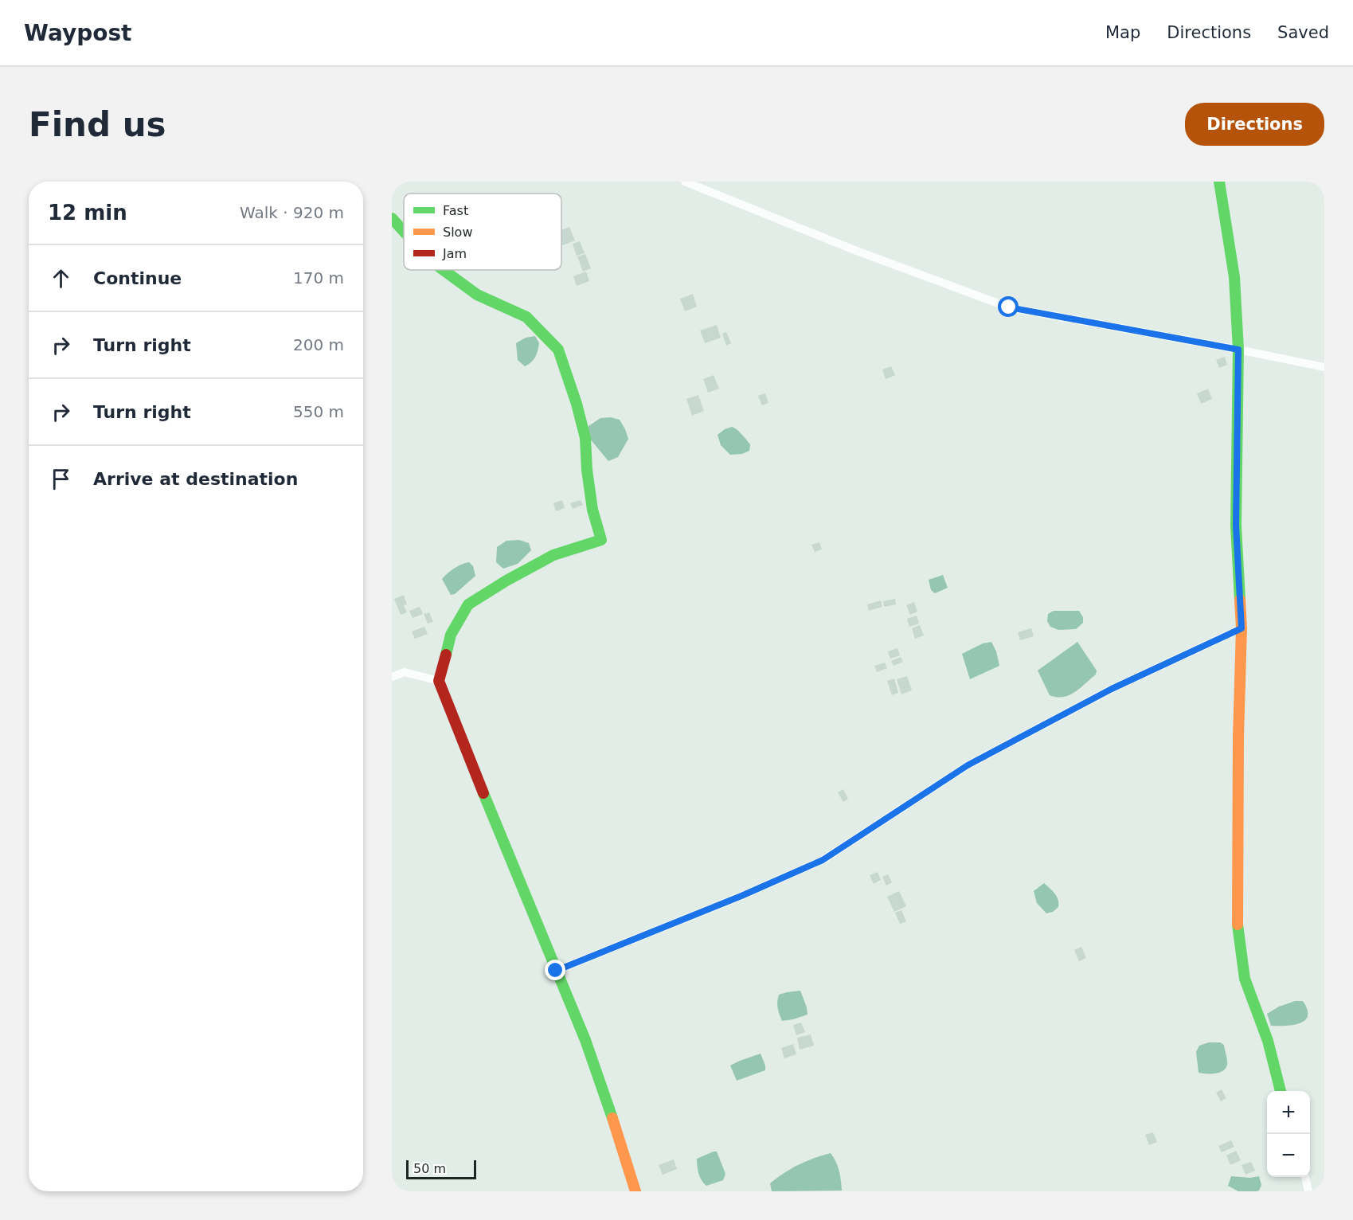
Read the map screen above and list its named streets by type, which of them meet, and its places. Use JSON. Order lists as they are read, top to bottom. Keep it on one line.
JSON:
{"legend":["Fast","Slow","Jam"],"scale_bar":"50 m","page":{"header":"Waypost","nav":["Map","Directions","Saved"],"buttons":"Directions","title":"Find us","heading":["12 min","Walk · 920 m"],"list":[["Continue","170 m"],["Turn right","200 m"],["Turn right","550 m"],"Arrive at destination"],"map_buttons":["+","−"],"scale":"50 m"}}
